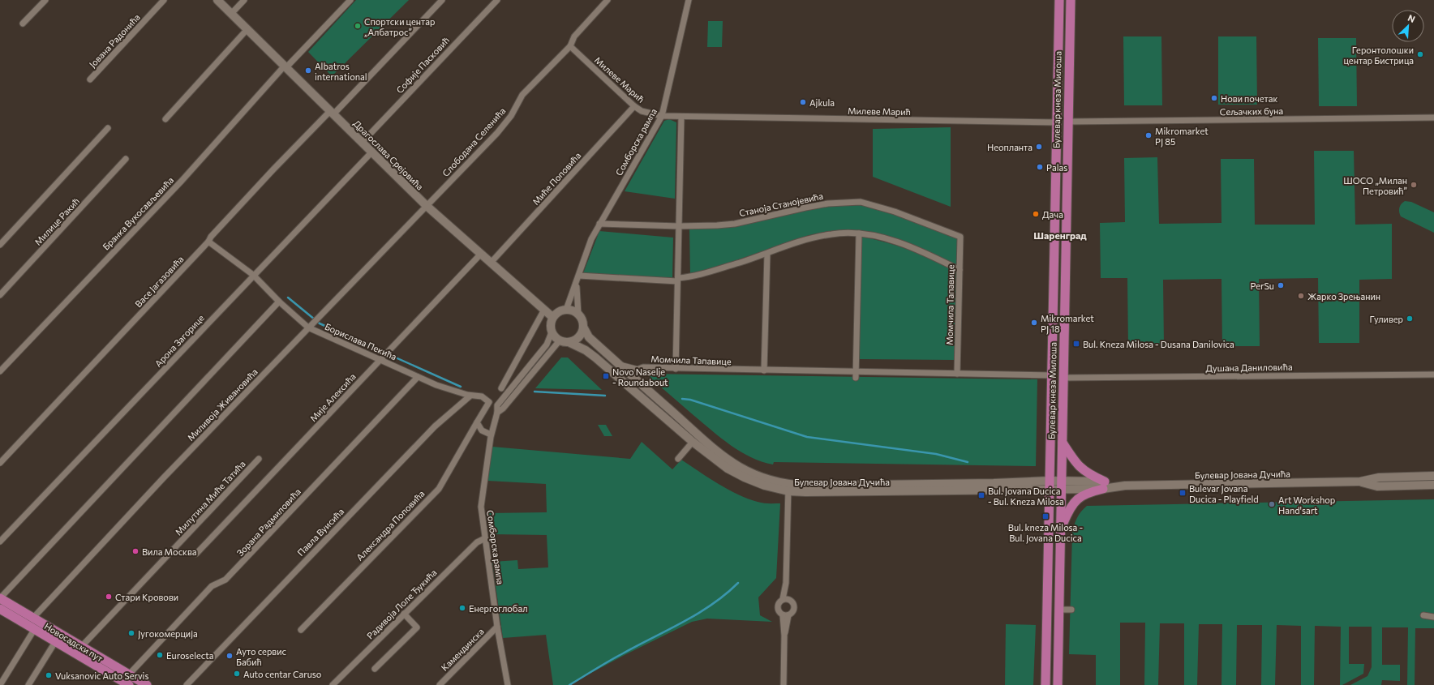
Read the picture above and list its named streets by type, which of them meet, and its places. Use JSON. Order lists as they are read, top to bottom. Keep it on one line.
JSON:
{"streets":{"main road":["Булевар кнеза Милоша","Новосадски пут"],"street":["Јована Радонића","Софије Пасковић","Милеве Марић","Сељачких буна","Слободана Селенића","Сомборска рампа","Драгослава Срејовића","Миће Поповића","Станоја Станојевића","Бранка Вукосављевића","Милице Ракић","Васе Јагазовића","Момчила Тапавице","Арона Загорице","Борислава Пекића","Душана Даниловића","Мије Алексића","Миливоја Живановића","Булевар Јована Дучића","Милутина Миће Татића","Зорана Радмиловића","Александра Поповића","Павла Вуисића","Радивоја Лоле Ђукића","Камендинска"]},"crossings":[["Софије Пасковић","Драгослава Срејовића"],["Милеве Марић","Булевар кнеза Милоша"],["Милеве Марић","Слободана Селенића"],["Милеве Марић","Сомборска рампа"],["Милеве Марић","Миће Поповића"],["Булевар кнеза Милоша","Сељачких буна"],["Булевар кнеза Милоша","Момчила Тапавице"],["Булевар кнеза Милоша","Душана Даниловића"],["Булевар кнеза Милоша","Булевар Јована Дучића"],["Слободана Селенића","Драгослава Срејовића"],["Слободана Селенића","Миливоја Живановића"],["Сомборска рампа","Драгослава Срејовића"],["Сомборска рампа","Станоја Станојевића"],["Сомборска рампа","Булевар Јована Дучића"],["Сомборска рампа","Радивоја Лоле Ђукића"],["Сомборска рампа","Камендинска"],["Драгослава Срејовића","Миће Поповића"],["Драгослава Срејовића","Бранка Вукосављевића"],["Драгослава Срејовића","Васе Јагазовића"],["Драгослава Срејовића","Арона Загорице"],["Драгослава Срејовића","Мије Алексића"],["Драгослава Срејовића","Миливоја Живановића"],["Драгослава Срејовића","Булевар Јована Дучића"],["Станоја Станојевића","Момчила Тапавице"],["Васе Јагазовића","Борислава Пекића"],["Момчила Тапавице","Булевар Јована Дучића"],["Арона Загорице","Борислава Пекића"],["Борислава Пекића","Мије Алексића"],["Борислава Пекића","Миливоја Живановића"],["Борислава Пекића","Зорана Радмиловића"],["Борислава Пекића","Александра Поповића"],["Борислава Пекића","Павла Вуисића"],["Миливоја Живановића","Новосадски пут"],["Милутина Миће Татића","Новосадски пут"],["Зорана Радмиловића","Новосадски пут"]],"districts":["Шаренград"],"places":{"other":["Спортски центар „Албатрос”","Геронтолошки центар Бистрица","Albatros international","Нови почетак","Ajkula","Mikromarket PJ 85","Неопланта","Palas","ШОСО „Милан Петровић”","Дача","PerSu","Жарко Зрењанин","Гуливер","Mikromarket PJ 18","Art Workshop Hand'sart","Вила Москва","Стари Кровови","Енергоглобал","Југокомерција","Euroselecta","Ауто сервис Бабић","Auto centar Caruso","Vuksanovic Auto Servis"],"transit":["Bul. Kneza Milosa - Dusana Danilovica","Novo Naselje - Roundabout","Bulevar Jovana Ducica - Playfield","Bul. Jovana Ducica - Bul. Kneza Milosa","Bul. kneza Milosa - Bul. Jovana Ducica"]},"north":"top right"}
